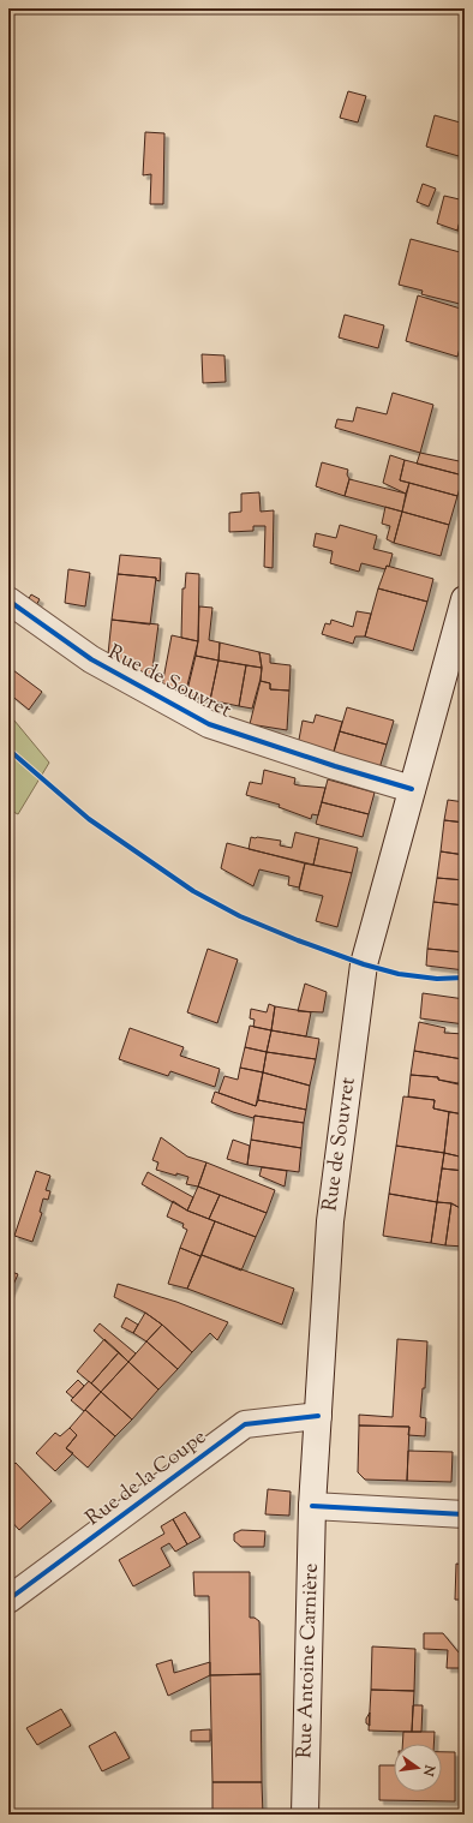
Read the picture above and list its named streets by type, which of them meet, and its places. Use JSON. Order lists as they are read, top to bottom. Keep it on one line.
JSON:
{"streets":{"main road":["Rue de Souvret","Rue de la Coupe","Rue Antoine Carnière"]},"crossings":[["Rue de Souvret","Rue de la Coupe"],["Rue de Souvret","Rue Antoine Carnière"]],"north":"right"}
